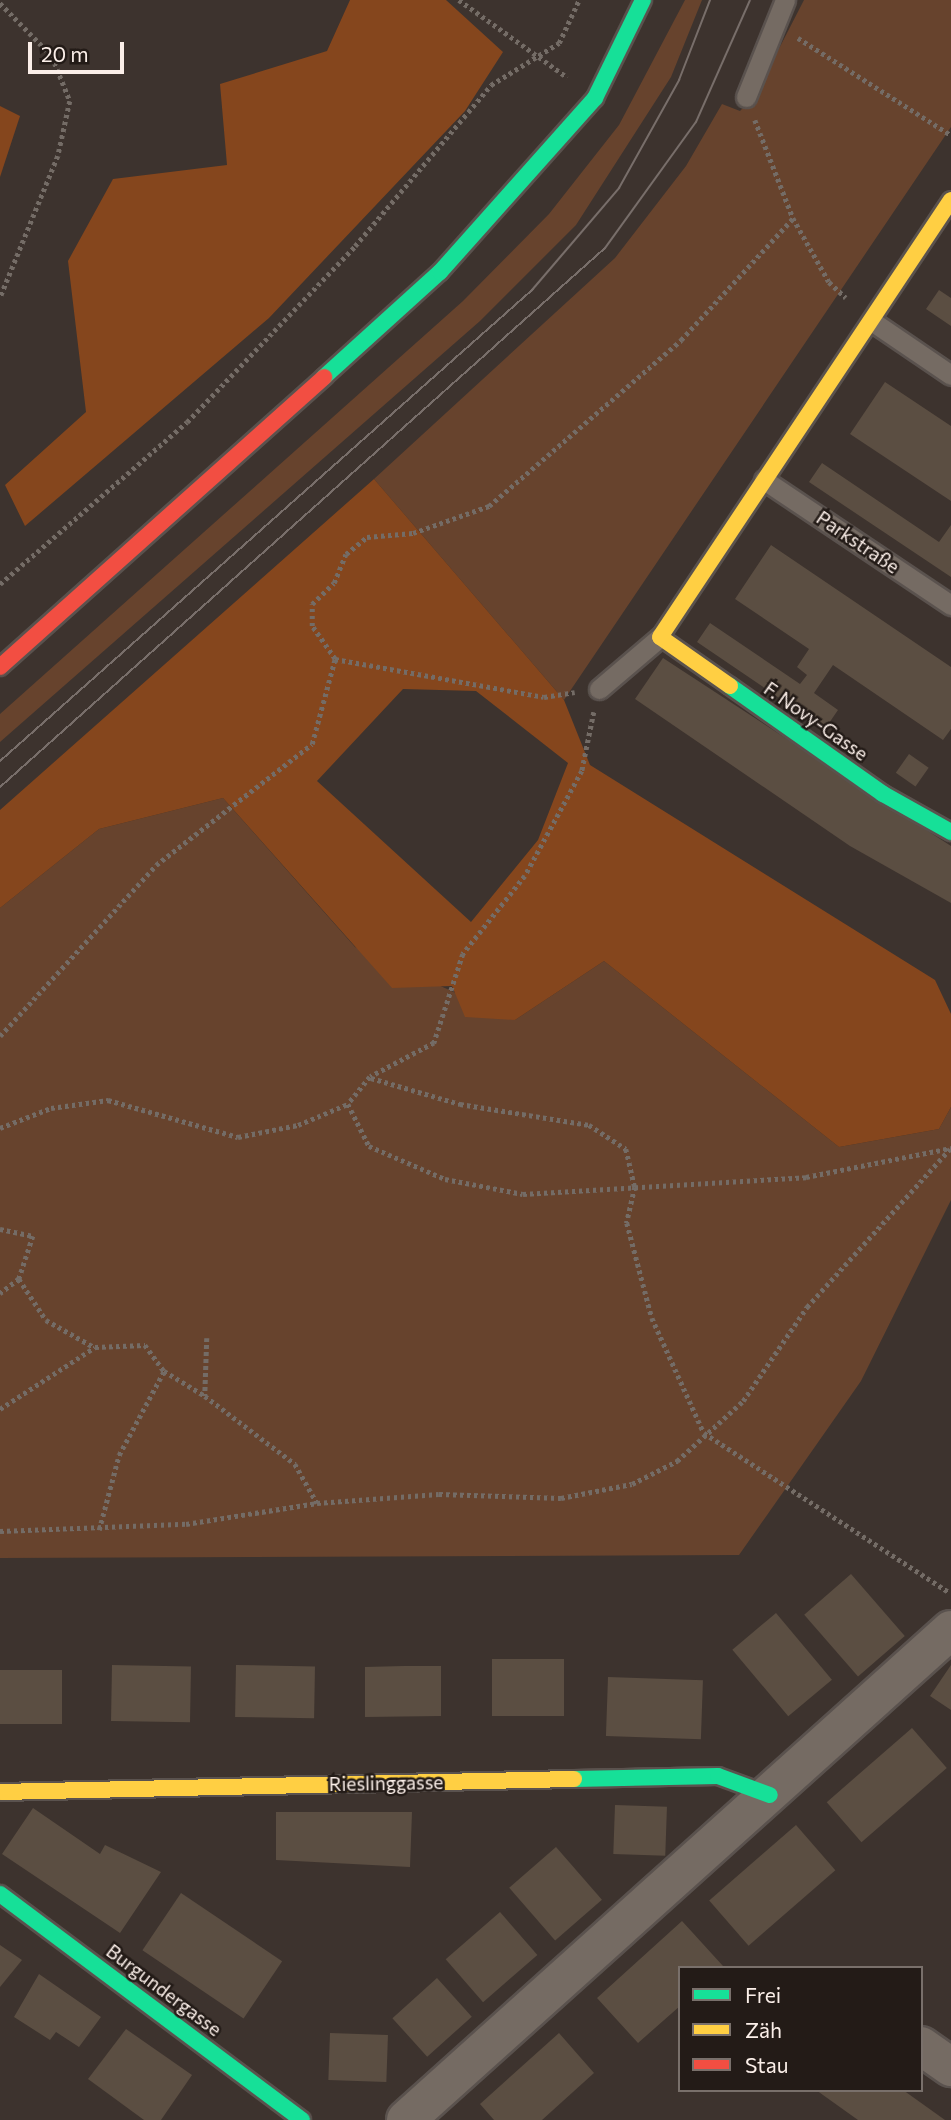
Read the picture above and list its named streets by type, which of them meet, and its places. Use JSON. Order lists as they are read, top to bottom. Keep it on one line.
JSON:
{"streets":{"street":["F. Novy-Gasse","Rieslinggasse","Burgundergasse"],"lane":["Parkstraße"]},"legend":["Frei","Zäh","Stau"],"scale_bar":"20 m"}
